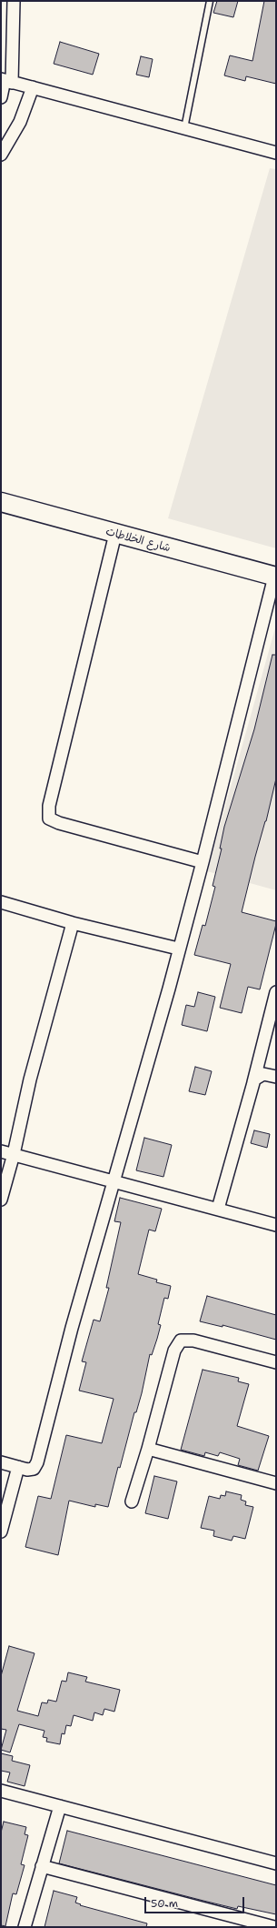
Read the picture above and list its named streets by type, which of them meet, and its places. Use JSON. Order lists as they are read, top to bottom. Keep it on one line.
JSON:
{"streets":{"main road":["شارع الخلاطات"]},"scale_bar":"50 m"}
